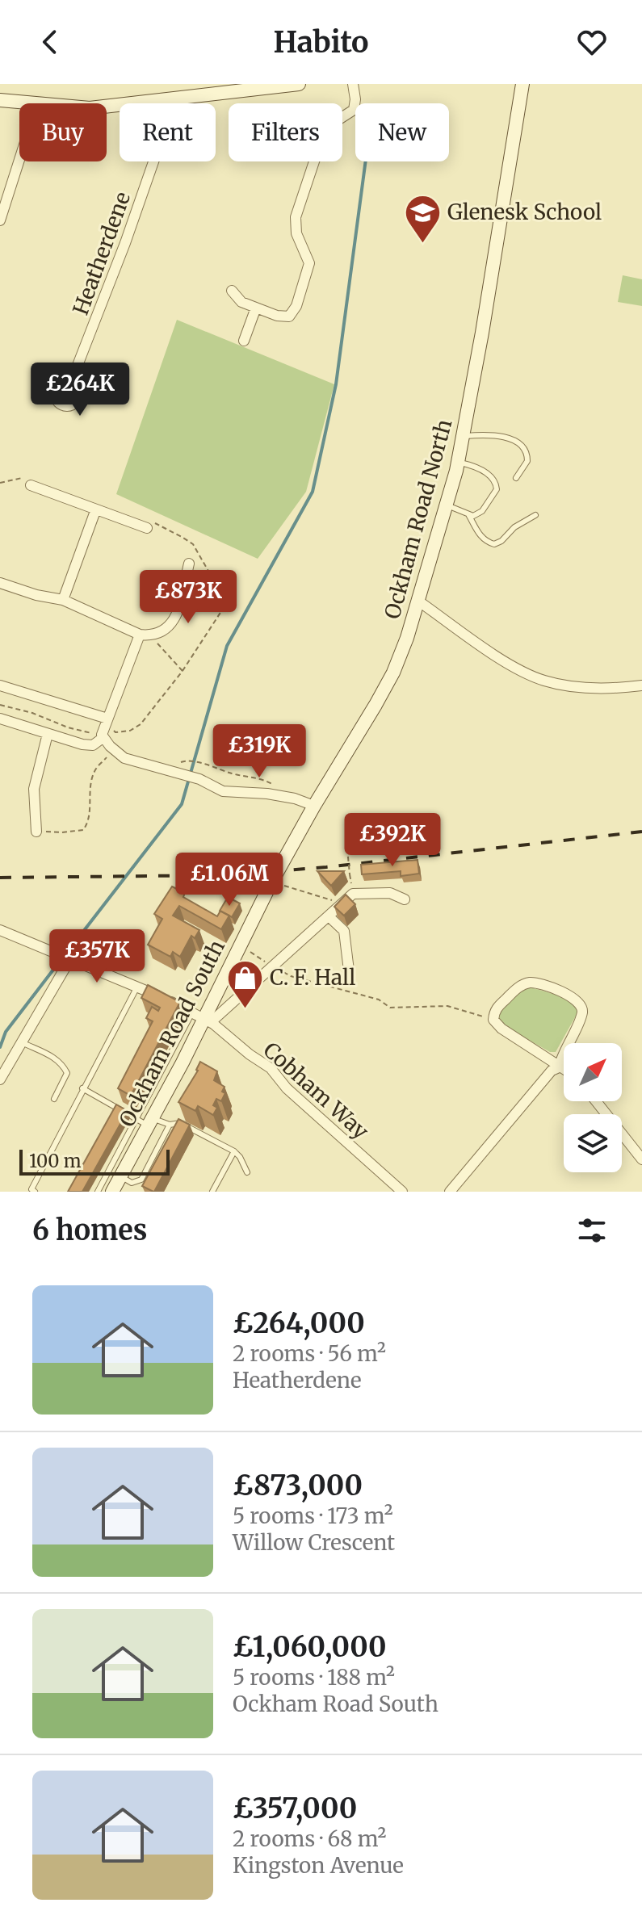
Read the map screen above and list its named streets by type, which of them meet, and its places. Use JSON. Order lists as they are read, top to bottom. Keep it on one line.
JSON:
{"streets":{"main road":["Ockham Road North","Ockham Road South"],"street":["Heatherdene","Cobham Way"]},"crossings":[["Ockham Road North","Ockham Road South"],["Ockham Road South","Cobham Way"]],"places":{"school or university":["Glenesk School"],"shop":["C. F. Hall"]},"scale_bar":"100 m","north":"top right","page":{"header":"Habito","chip":["Buy","Rent","Filters","New"],"price":["£264K","£873K","£319K","£392K","£1.06M","£357K"],"scale":"100 m","heading":"6 homes","list":[{"name":"£264,000","note":"2 rooms · 56 m² · Heatherdene"},{"name":"£873,000","note":"5 rooms · 173 m² · Willow Crescent"},{"name":"£1,060,000","note":"5 rooms · 188 m² · Ockham Road South"},{"name":"£357,000","note":"2 rooms · 68 m² · Kingston Avenue"}]}}
